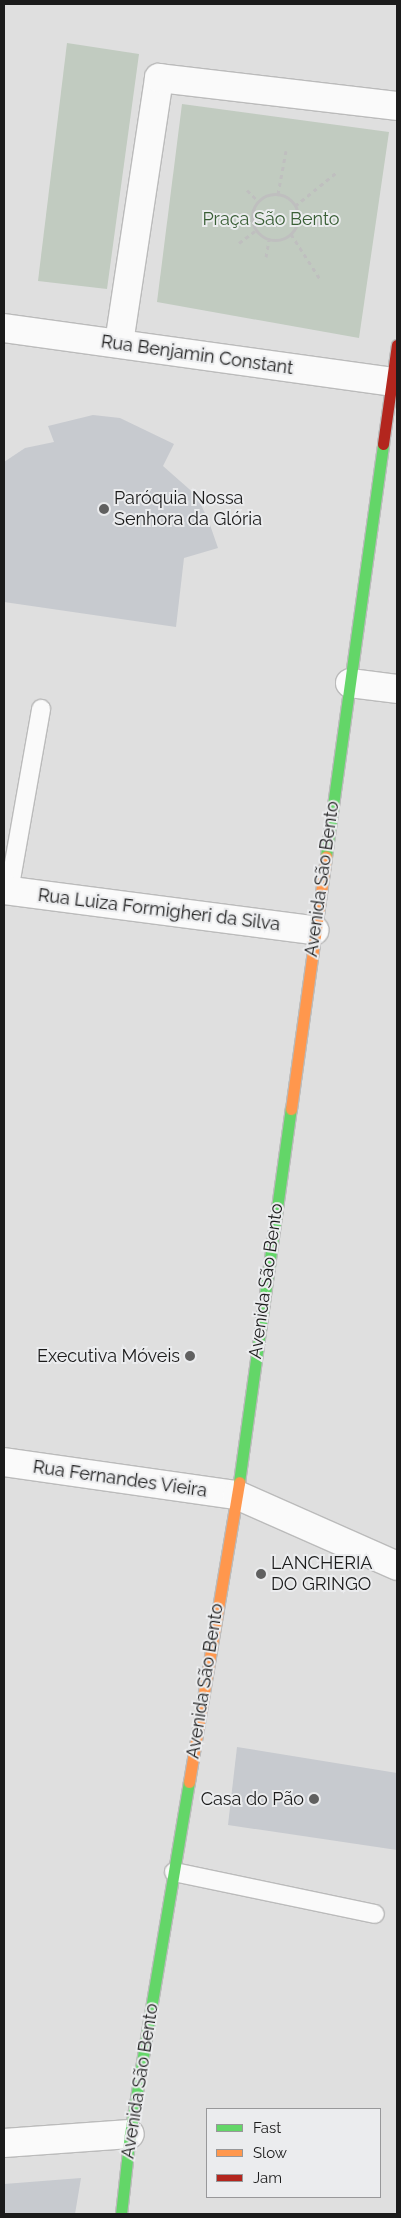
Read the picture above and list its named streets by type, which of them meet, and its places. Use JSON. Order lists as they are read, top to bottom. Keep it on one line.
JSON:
{"streets":{"main road":["Avenida São Bento"],"street":["Rua Benjamin Constant","Rua Luiza Formigheri da Silva","Rua Fernandes Vieira"]},"crossings":[["Rua Benjamin Constant","Avenida São Bento"],["Avenida São Bento","Rua Luiza Formigheri da Silva"],["Avenida São Bento","Rua Fernandes Vieira"]],"parks":["Praça São Bento"],"places":["Paróquia Nossa Senhora da Glória","Executiva Móveis","LANCHERIA DO GRINGO","Casa do Pão"],"legend":["Fast","Slow","Jam"]}
